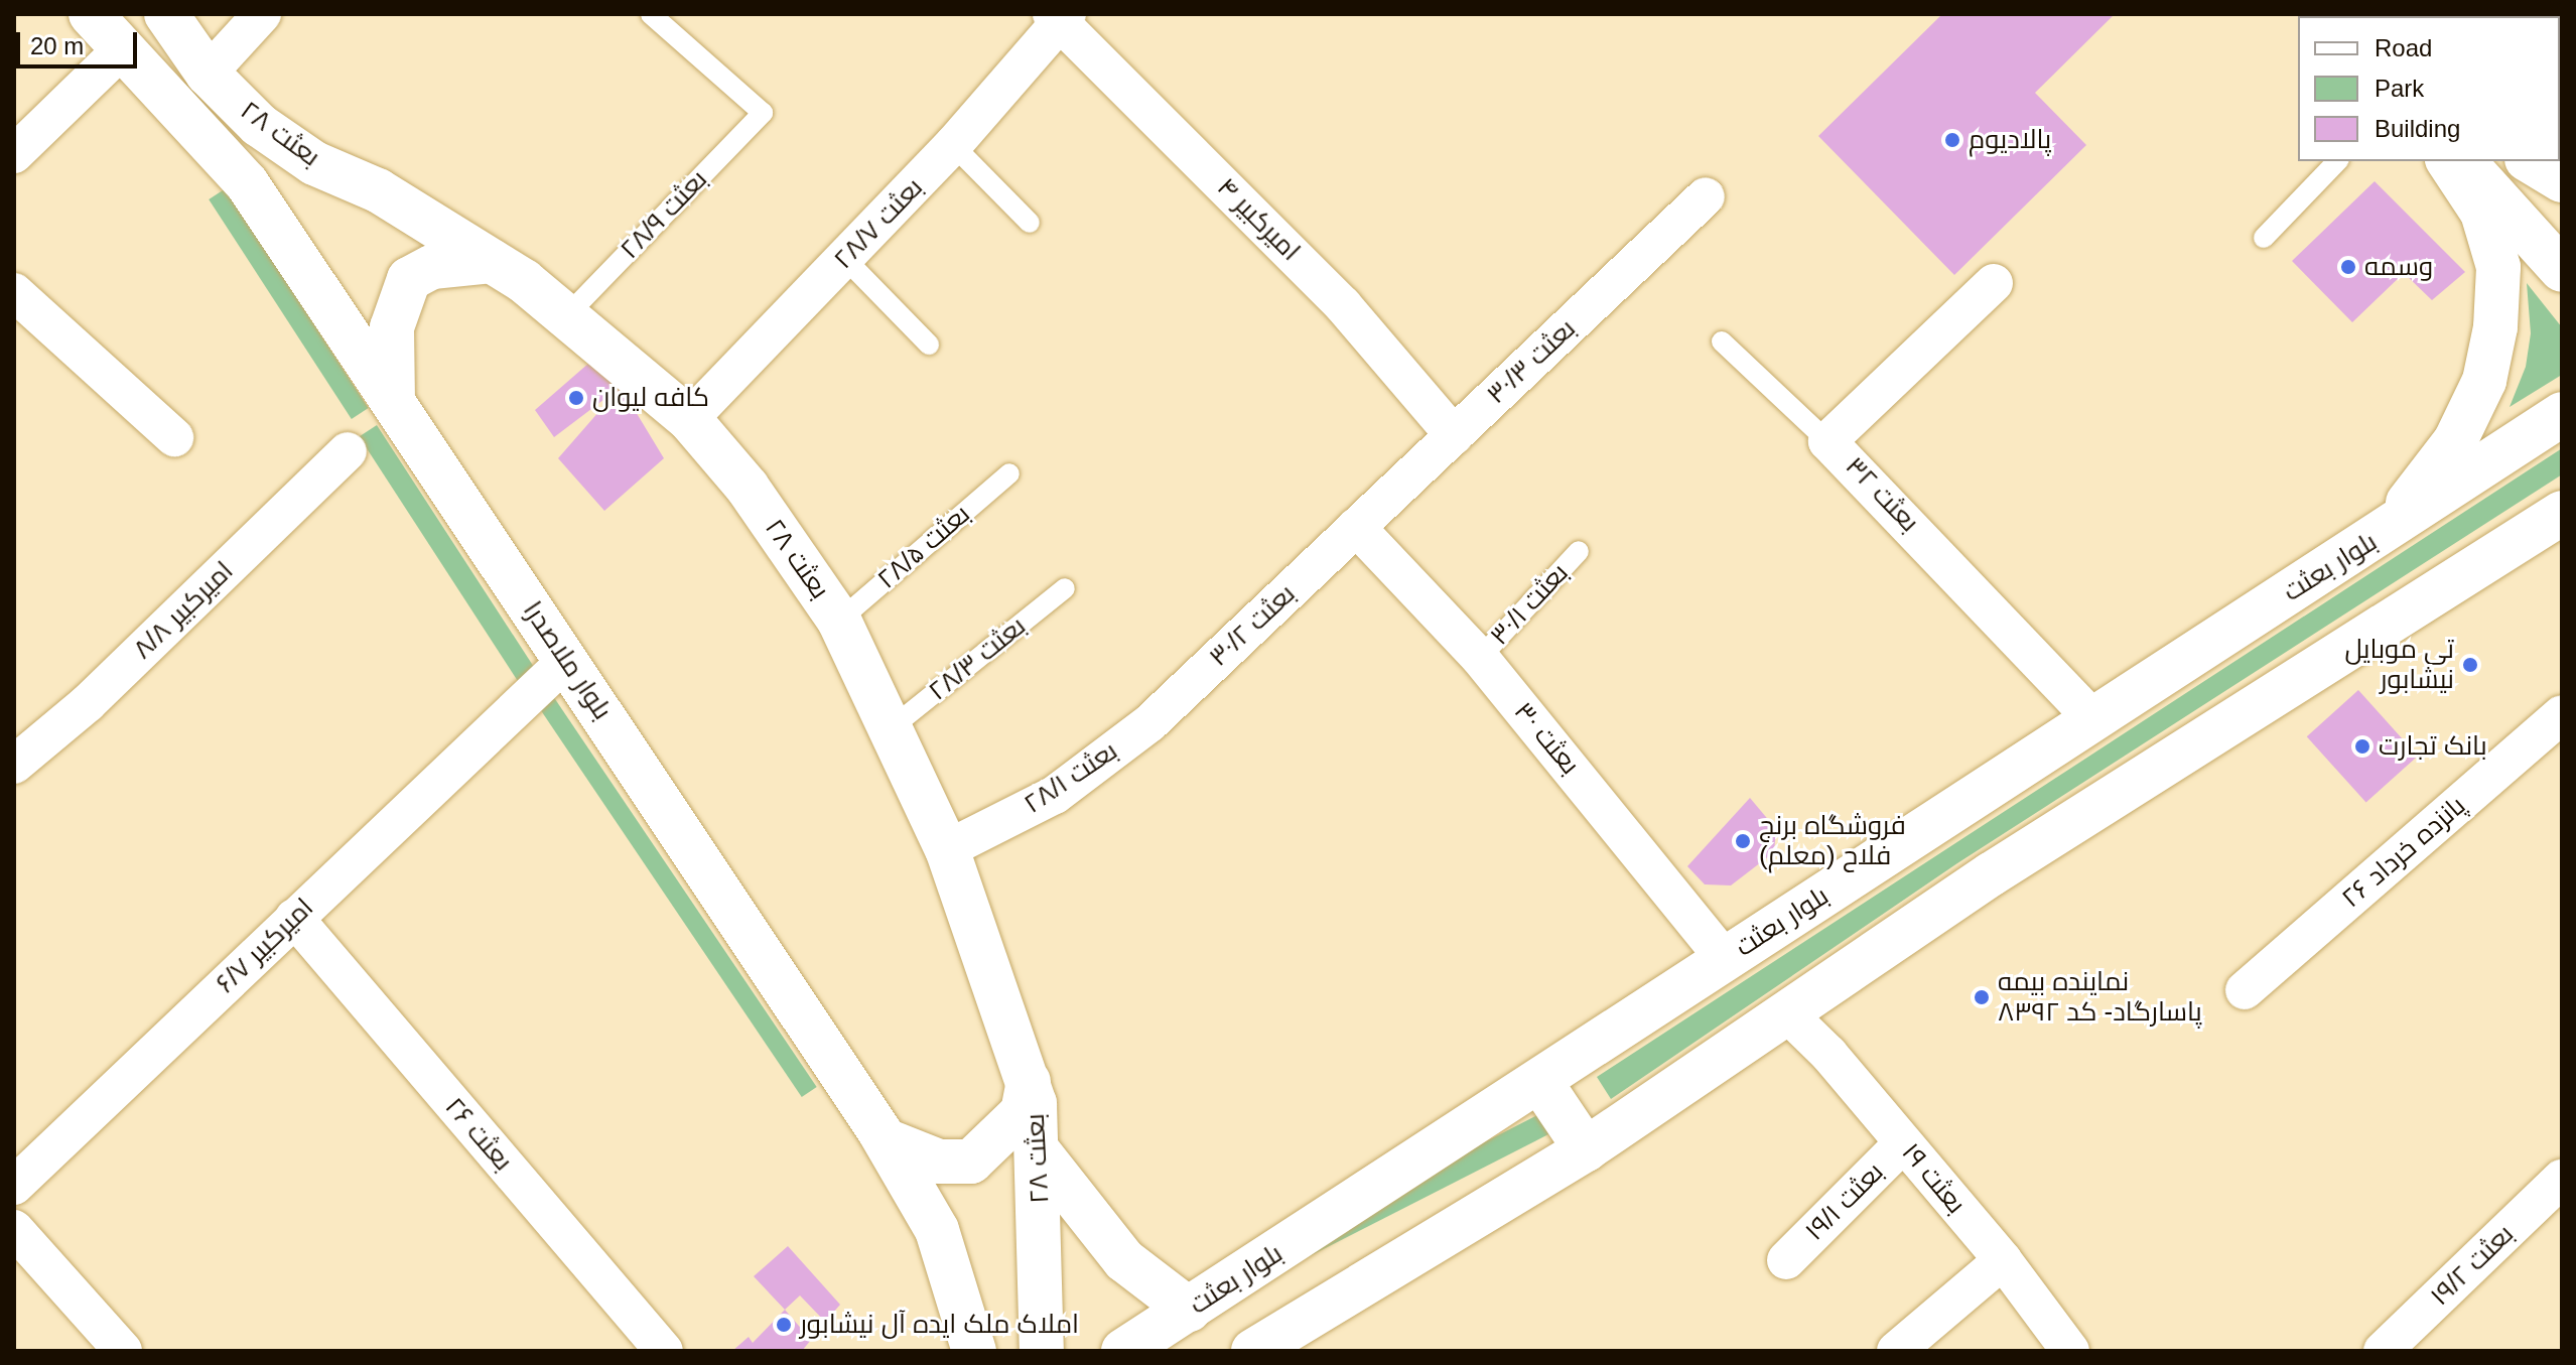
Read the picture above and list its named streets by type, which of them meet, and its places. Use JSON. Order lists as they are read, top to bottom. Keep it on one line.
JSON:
{"streets":{"main road":["بعثت ۲۸","بلوار بعثت","بلوار ملاصدرا"],"street":["امیرکبیر ۴","بعثت ۲۸/۷","بعثت ۳۰/۳","بعثت ۳۲","امیرکبیر ۸/۸","بعثت ۳۰/۲","بعثت ۳۰","بعثت ۲۸/۱","پانزده خرداد ۲۶","امیرکبیر ۶/۷","بعثت ۲۶","بعثت ۱۹","بعثت ۱۹/۱","بعثت ۱۹/۲"],"lane":["بعثت ۲۸/۹","بعثت ۲۸/۵","بعثت ۳۰/۱","بعثت ۲۸/۳"]},"crossings":[["بعثت ۲۸","بعثت ۲۸/۹"],["بعثت ۲۸","بعثت ۲۸/۷"],["بعثت ۲۸","بعثت ۲۸/۵"],["بعثت ۲۸","بعثت ۲۸/۳"],["بعثت ۲۸","بعثت ۲۸/۱"],["امیرکبیر ۴","بعثت ۲۸/۷"],["امیرکبیر ۴","بعثت ۳۰/۳"],["بعثت ۳۰/۳","بعثت ۳۰/۲"],["بعثت ۳۰/۳","بعثت ۳۰"],["بعثت ۳۲","بلوار بعثت"],["بلوار بعثت","بعثت ۳۰"],["بعثت ۳۰/۱","بعثت ۳۰"],["بعثت ۳۰/۲","بعثت ۳۰"],["بعثت ۳۰/۲","بعثت ۲۸/۱"],["بلوار ملاصدرا","امیرکبیر ۶/۷"],["امیرکبیر ۶/۷","بعثت ۲۶"],["بعثت ۱۹","بعثت ۱۹/۱"]],"places":["پالادیوم","وسمه","کافه لیوان","تی موبایل نیشابور","بانک تجارت","فروشگاه برنج فلاح (معلم)","نماینده بیمه پاسارگاد- کد ۸۳۹۲","املاک ملک ایده آل نیشابور"],"legend":["Road","Park","Building"],"scale_bar":"20 m"}
